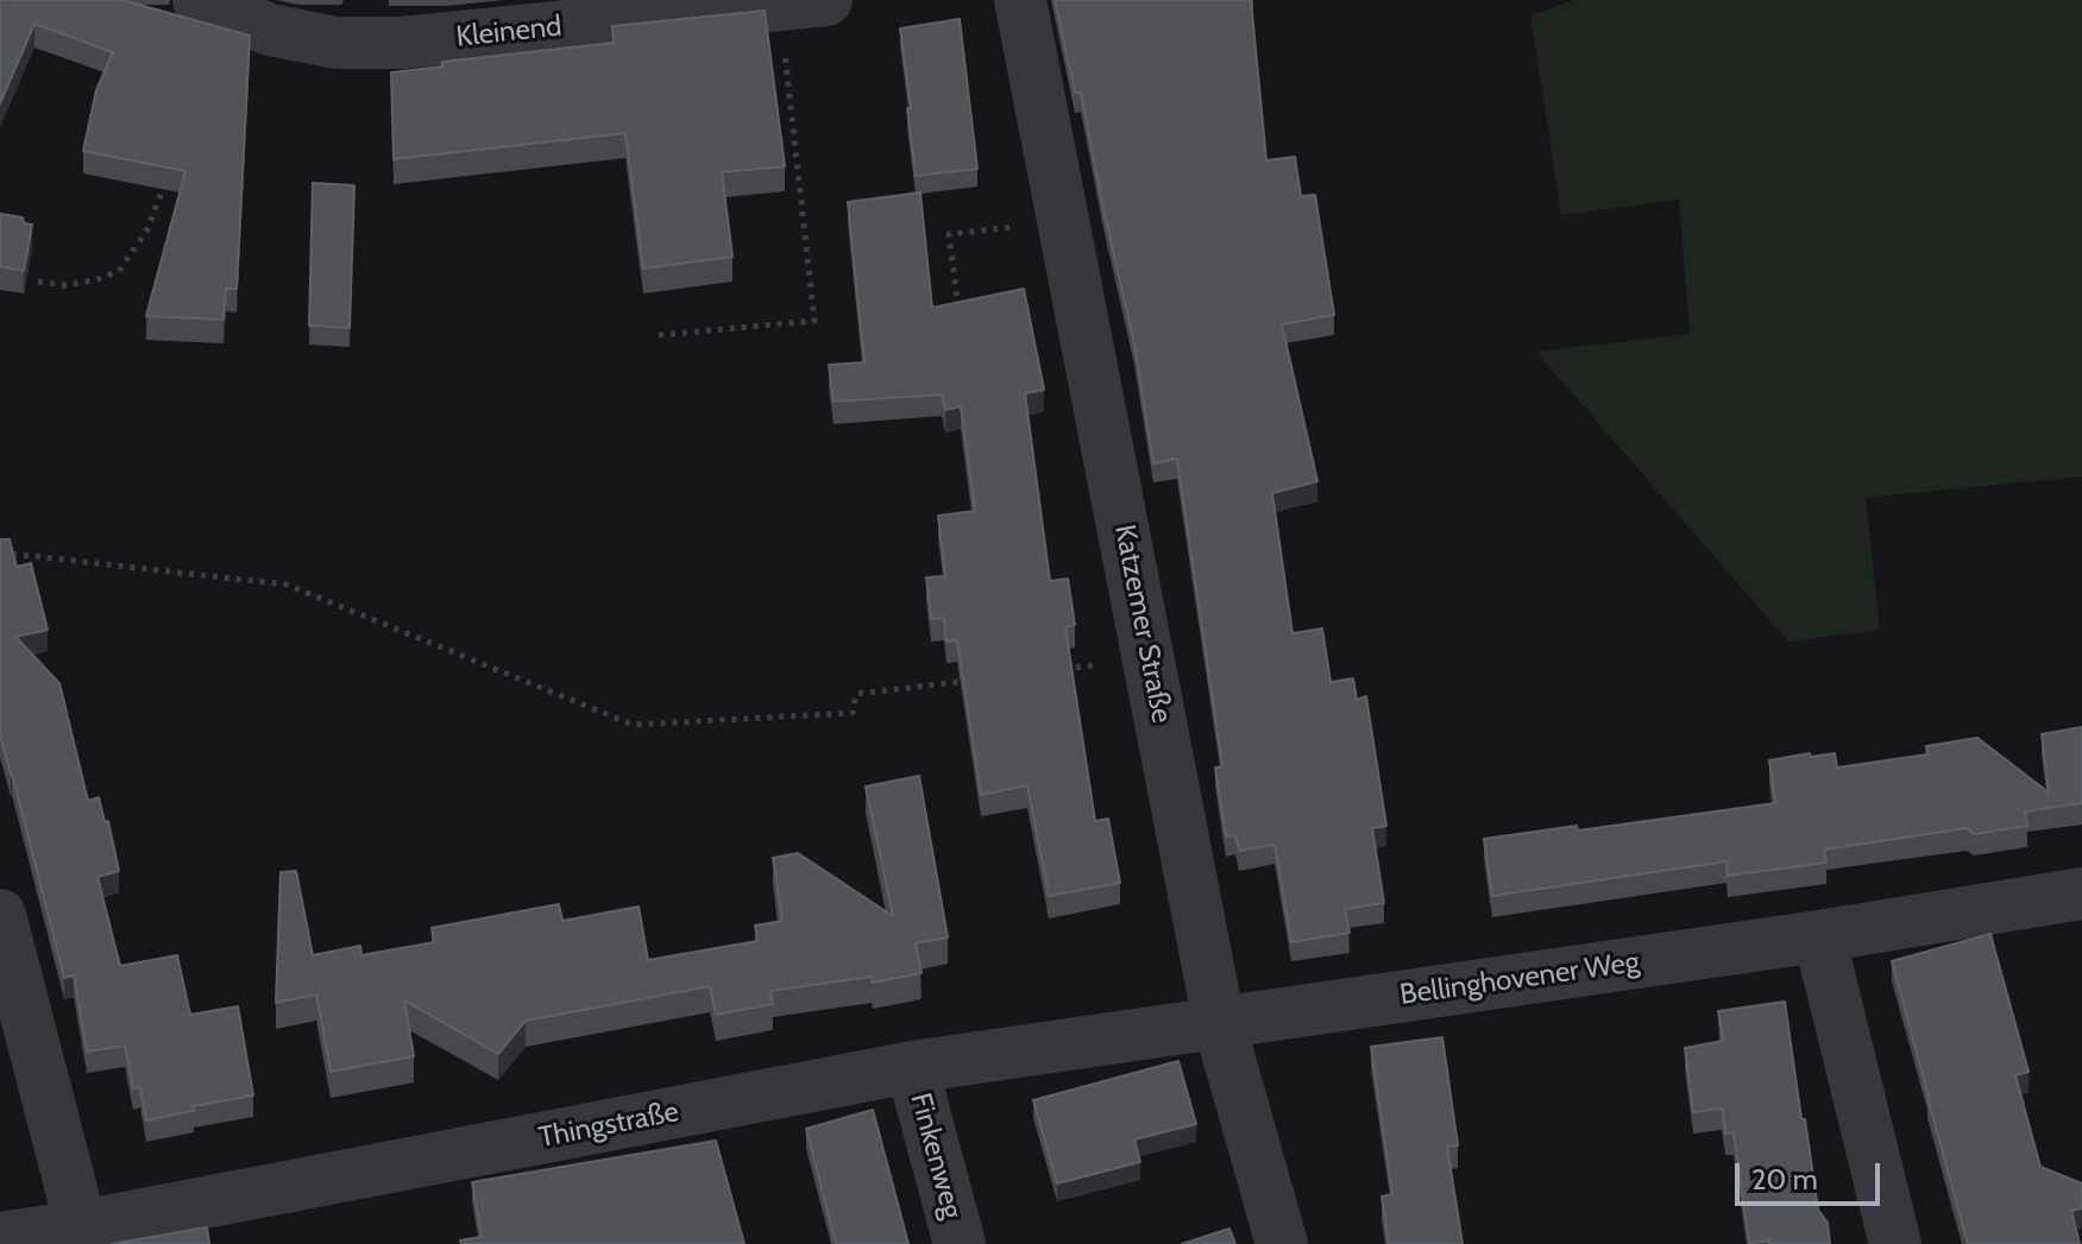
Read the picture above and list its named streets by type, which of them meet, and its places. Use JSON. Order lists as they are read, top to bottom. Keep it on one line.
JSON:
{"streets":{"street":["Kleinend","Katzemer Straße","Bellinghovener Weg","Thingstraße","Finkenweg"]},"crossings":[["Katzemer Straße","Bellinghovener Weg"],["Katzemer Straße","Thingstraße"],["Bellinghovener Weg","Thingstraße"],["Thingstraße","Finkenweg"]],"scale_bar":"20 m"}
